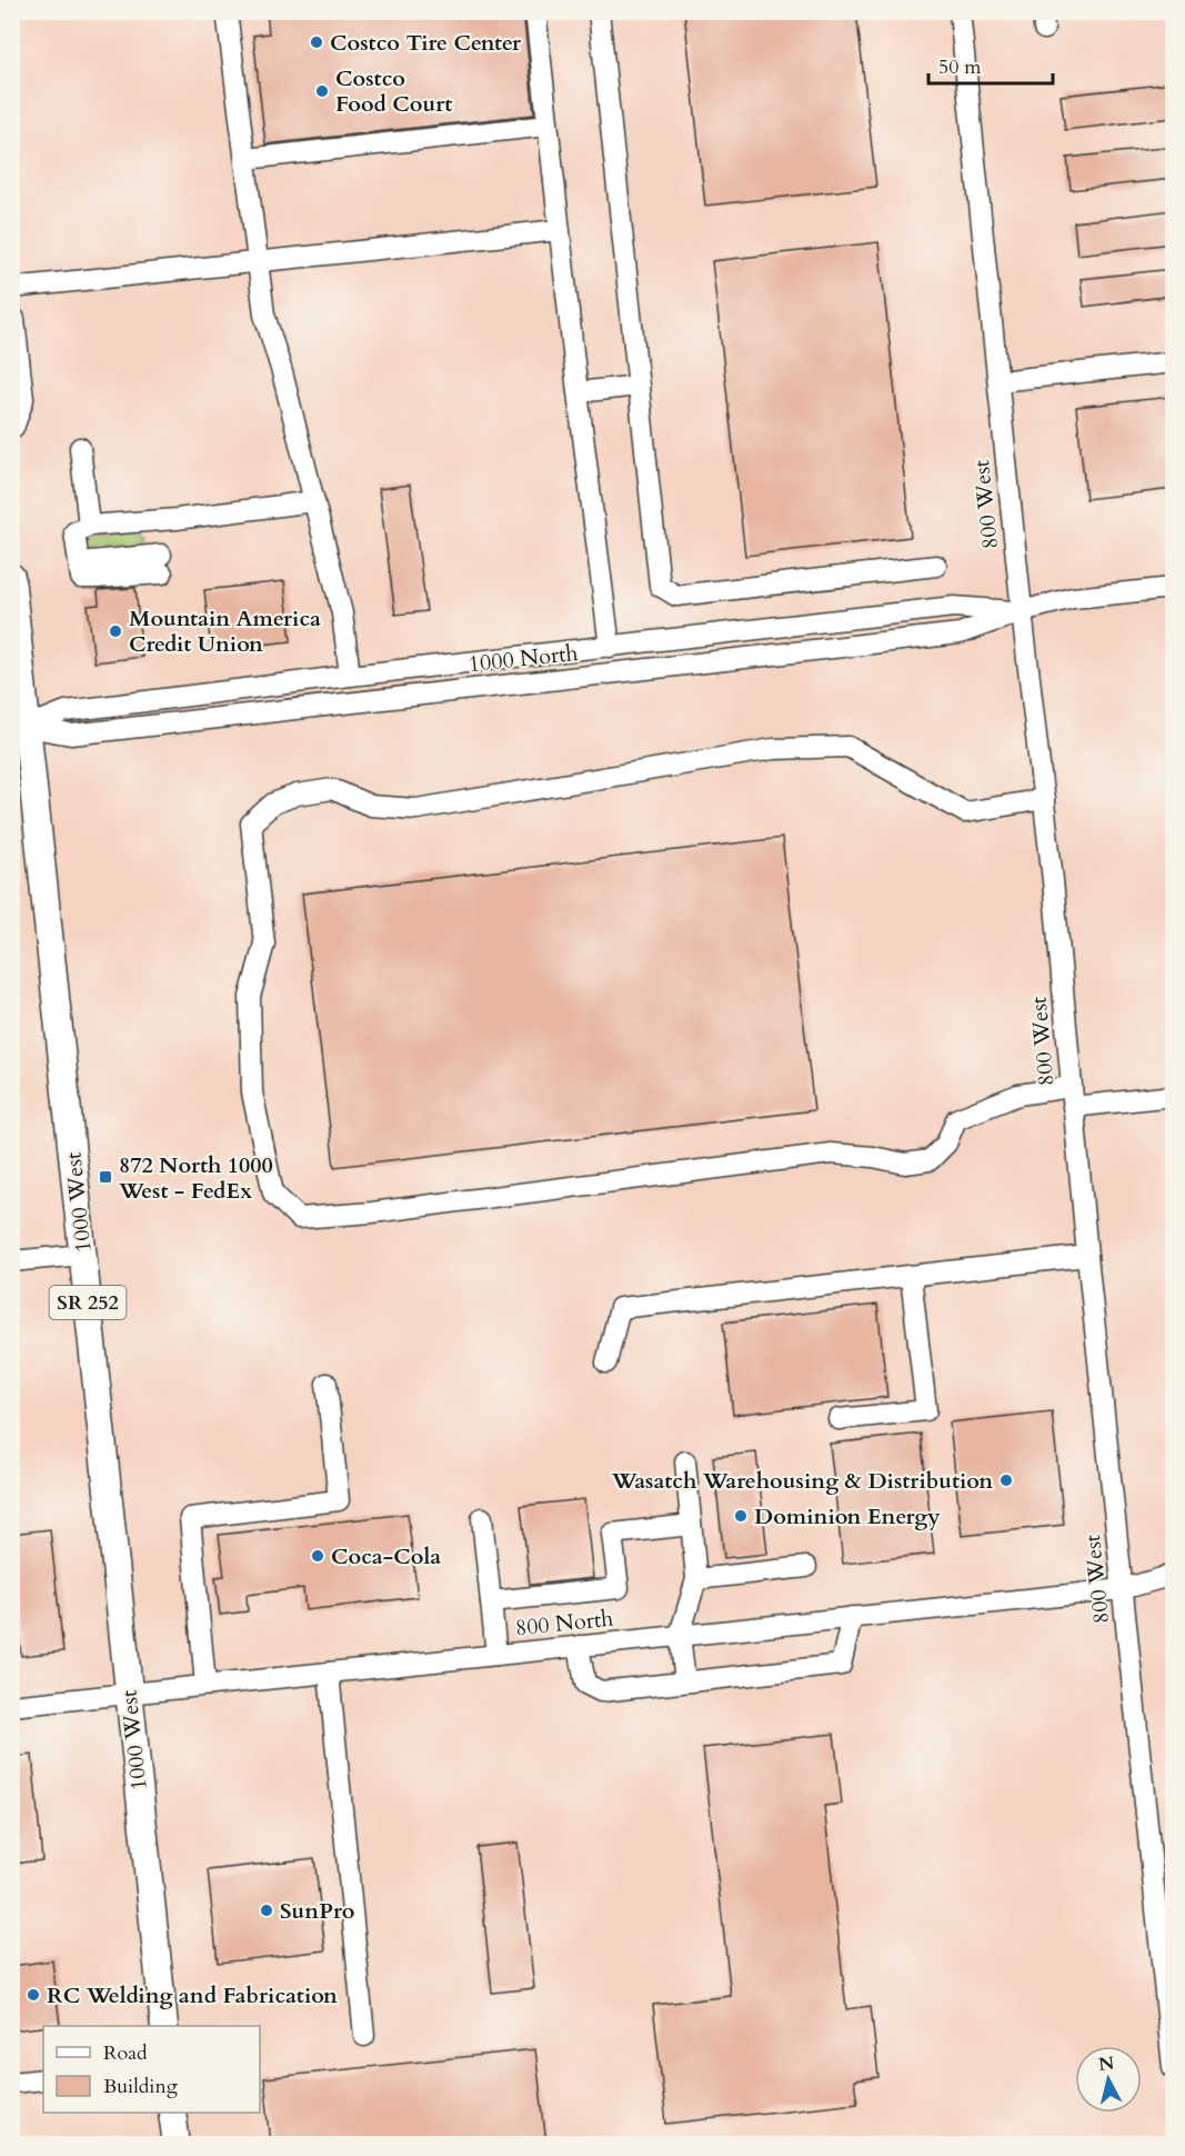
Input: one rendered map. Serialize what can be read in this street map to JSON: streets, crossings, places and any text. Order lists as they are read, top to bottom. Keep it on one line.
{"streets":{"main road":["1000 West","SR 252"],"street":["800 West","1000 North","800 North"]},"crossings":[["800 West","1000 North"],["800 West","800 North"],["1000 North","1000 West"],["1000 West","800 North"]],"places":{"other":["Costco Tire Center","Costco Food Court","Mountain America Credit Union","Wasatch Warehousing & Distribution","Dominion Energy","Coca-Cola","SunPro","RC Welding and Fabrication"],"transit":["872 North 1000 West - FedEx"]},"legend":["Road","Building"],"scale_bar":"50 m","north":"top"}
